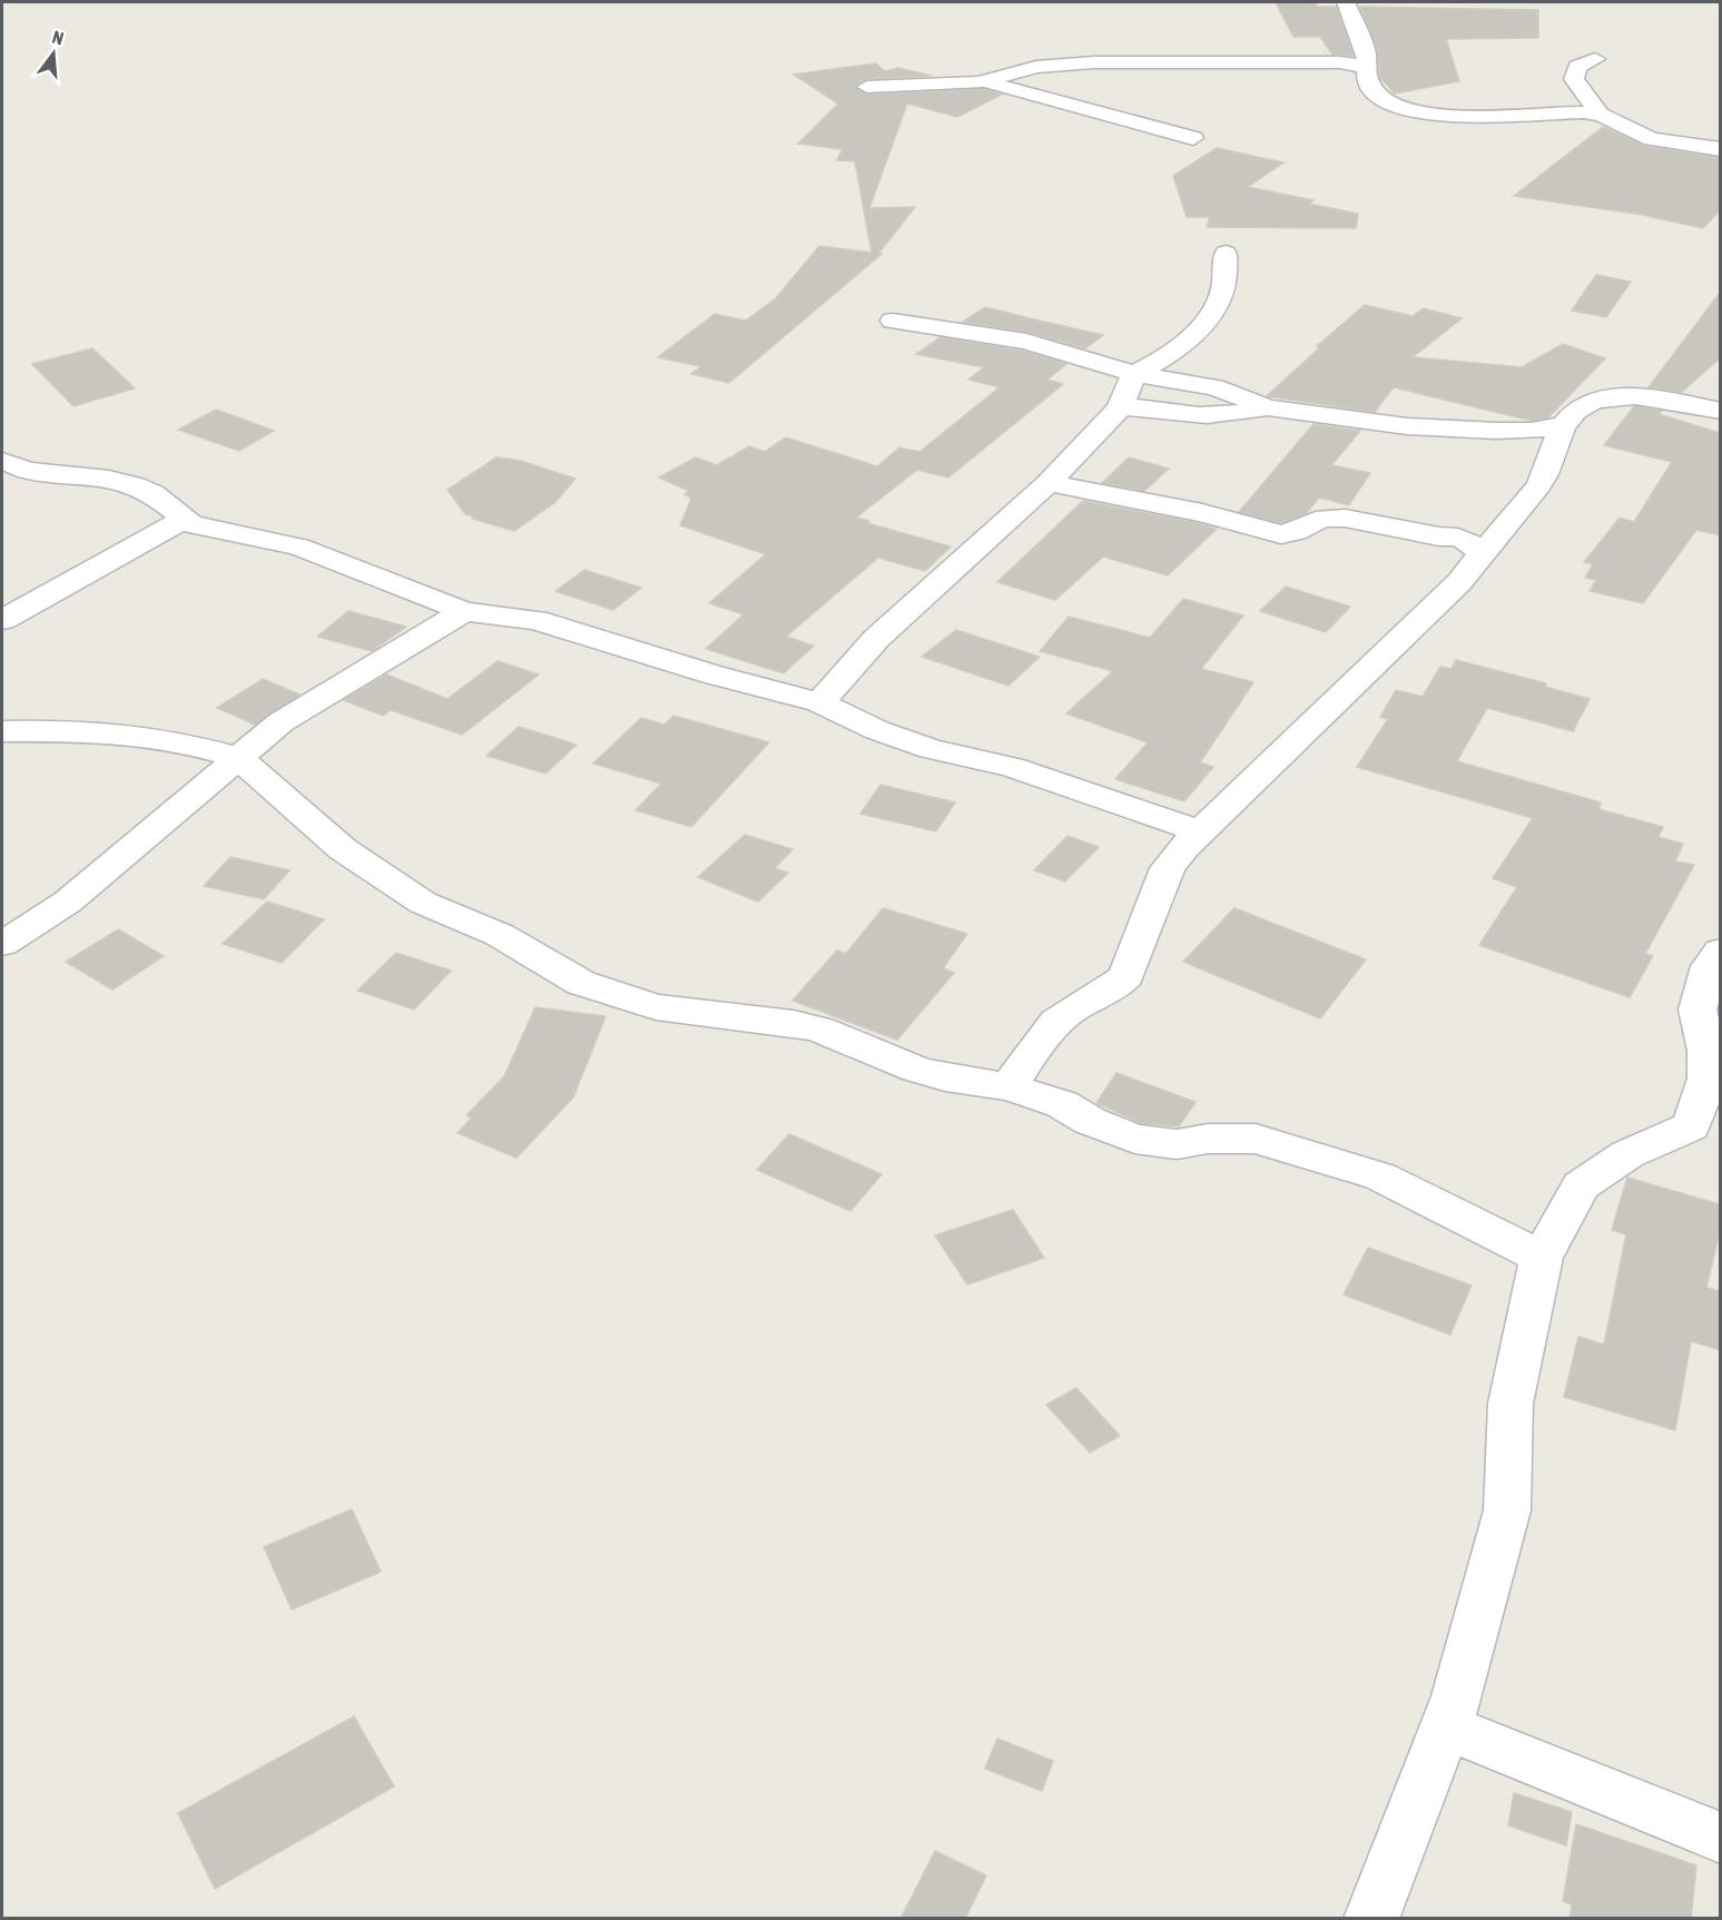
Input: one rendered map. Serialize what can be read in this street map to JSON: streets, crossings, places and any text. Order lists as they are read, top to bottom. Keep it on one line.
{"north":"top"}
